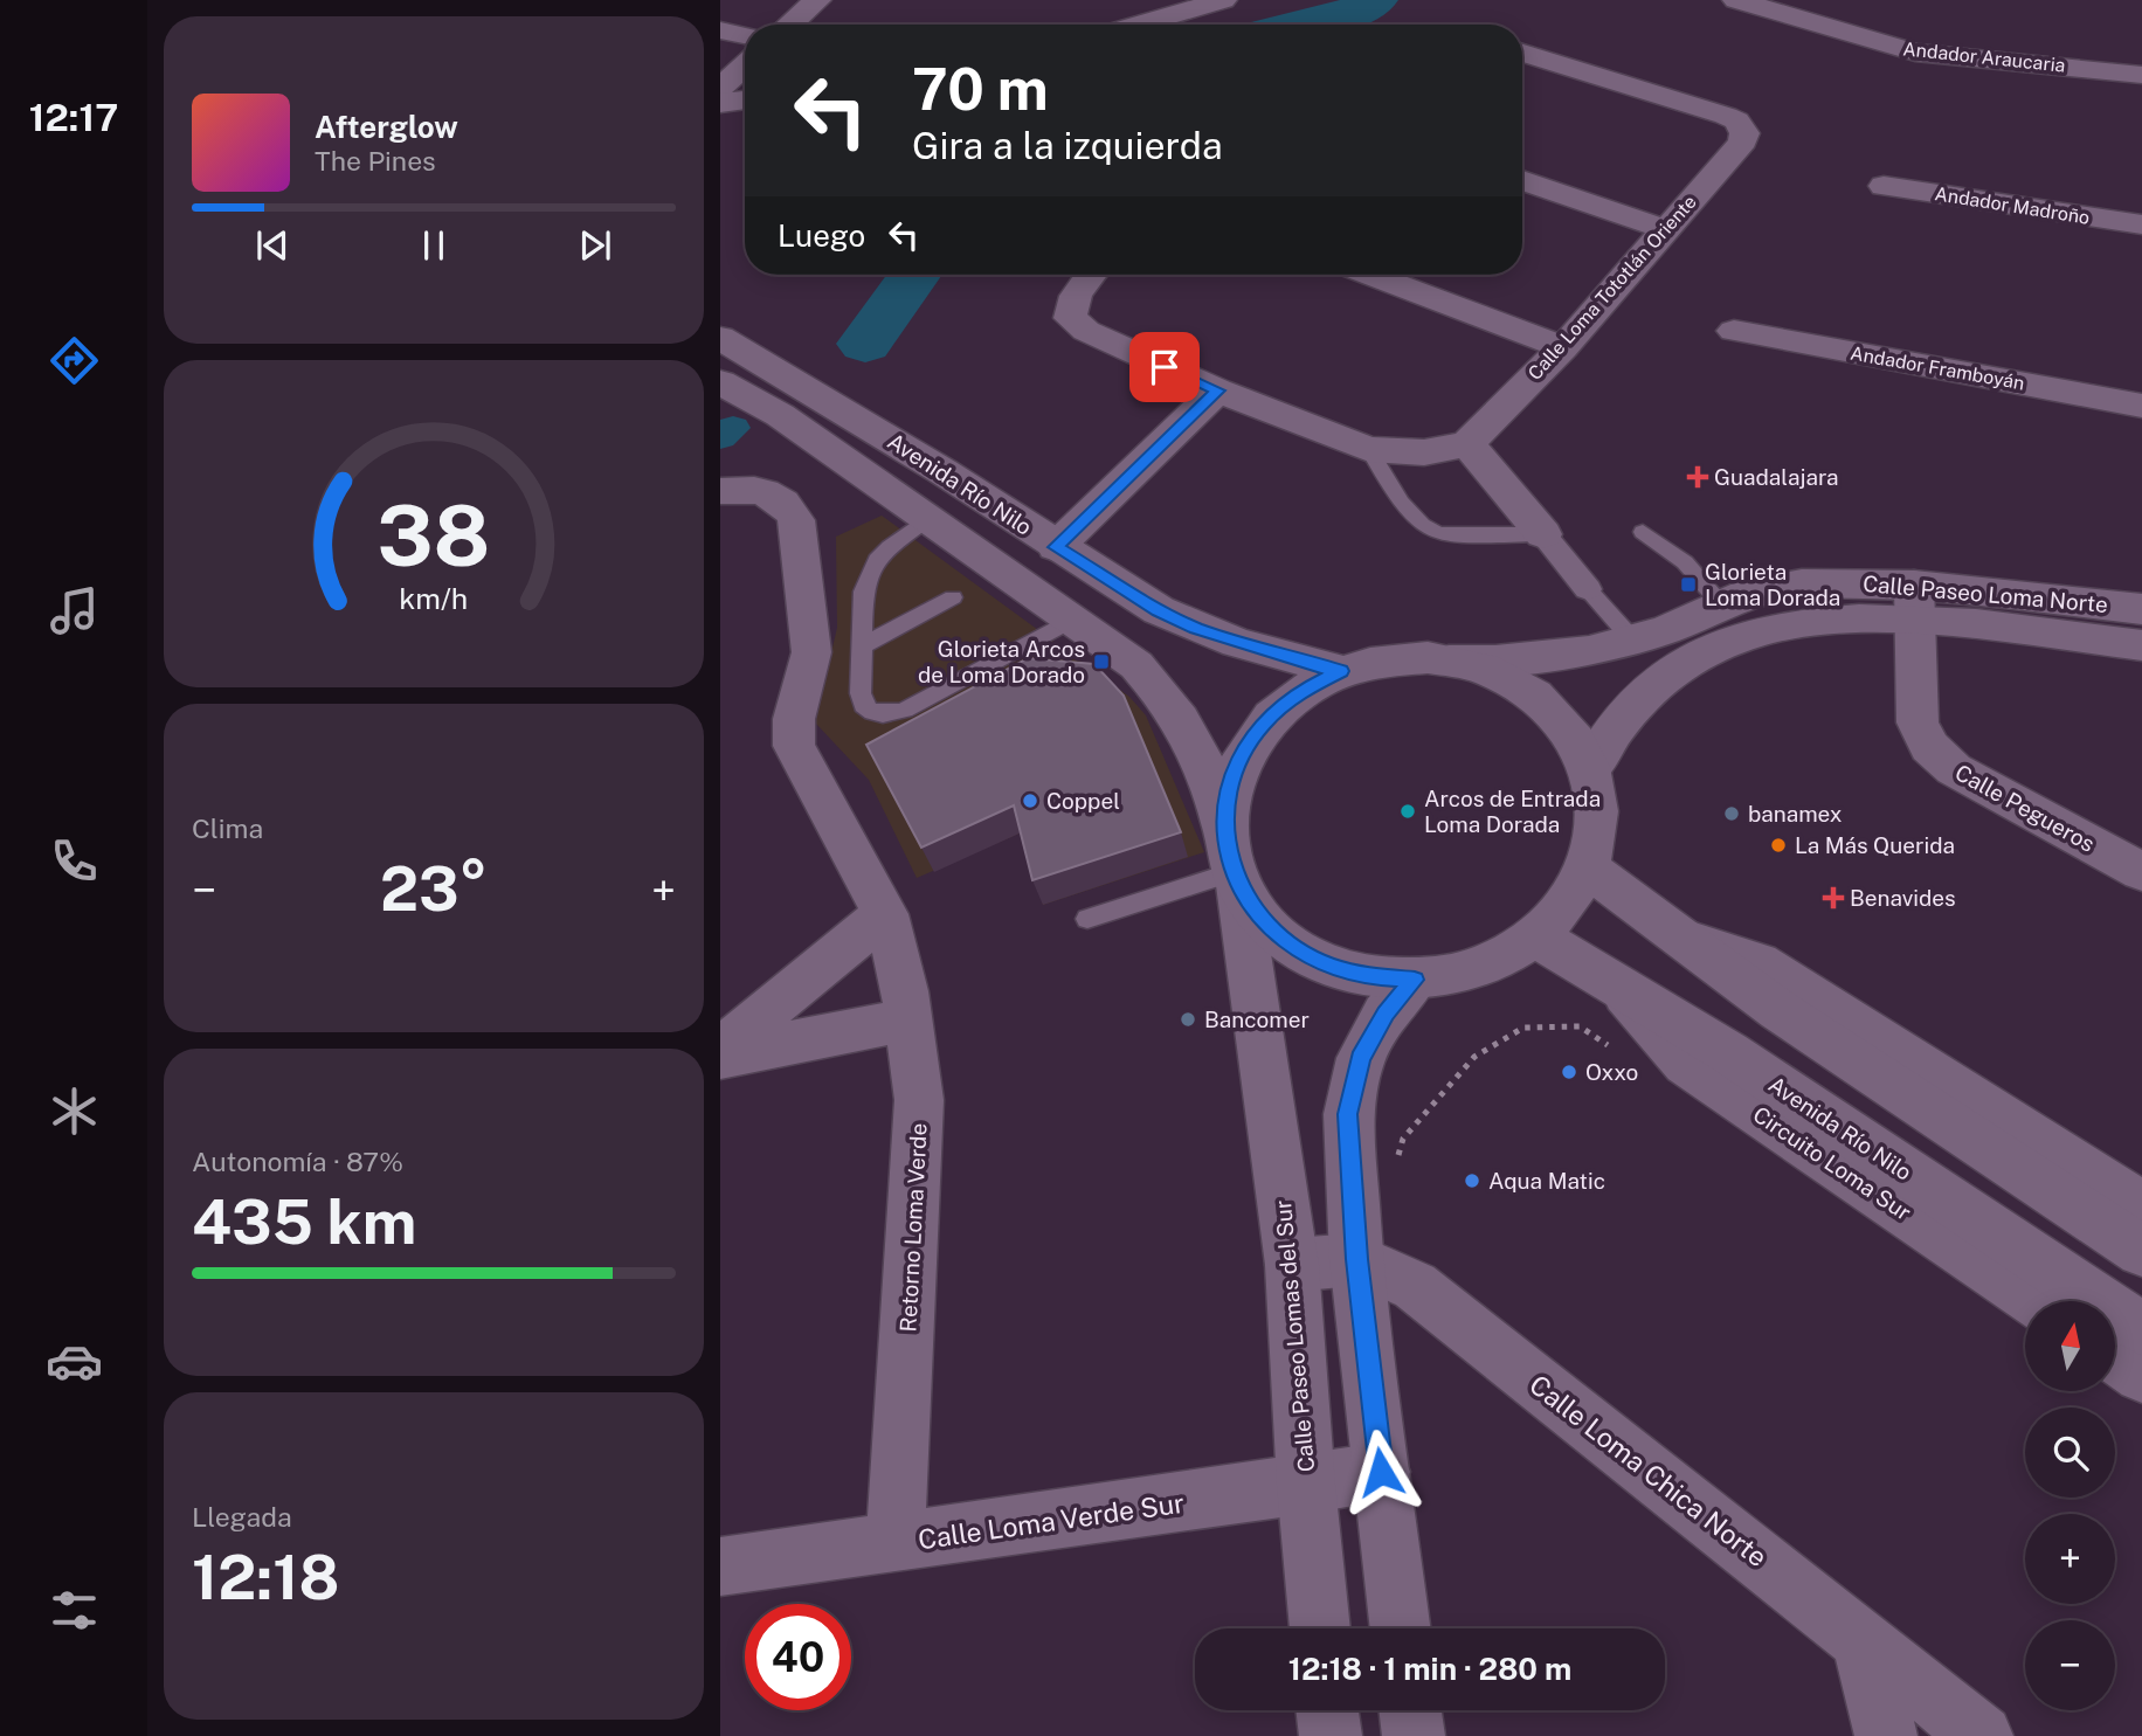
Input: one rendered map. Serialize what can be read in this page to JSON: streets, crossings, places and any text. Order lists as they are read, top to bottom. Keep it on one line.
{"streets":{"street":["Andador Araucaria","Andador Madroño","Calle Loma Tototlán Oriente","Andador Framboyán","Avenida Río Nilo","Calle Paseo Loma Norte","Calle Pegueros","Circuito Loma Sur","Retorno Loma Verde","Calle Paseo Lomas del Sur","Calle Loma Chica Norte","Calle Loma Verde Sur"]},"crossings":[["Avenida Río Nilo","Circuito Loma Sur"],["Avenida Río Nilo","Calle Paseo Lomas del Sur"],["Calle Paseo Loma Norte","Calle Pegueros"],["Retorno Loma Verde","Calle Loma Verde Sur"],["Calle Paseo Lomas del Sur","Calle Loma Chica Norte"],["Calle Paseo Lomas del Sur","Calle Loma Verde Sur"]],"places":{"health":["Guadalajara","Benavides"],"transit":["Glorieta Loma Dorada","Glorieta Arcos de Loma Dorado"],"other":["Coppel","Arcos de Entrada Loma Dorada","banamex","La Más Querida","Bancomer","Oxxo","Aqua Matic"]},"north":"top","page":{"tabs":"12:17","turn":["70 m","Gira a la izquierda"],"song":["Afterglow","The Pines"],"then":"Luego","tile":["Clima",["Autonomía · 87%","435 km"],["Llegada","12:18"]],"heat":["−","23°","+"],"map_buttons":["+","−"],"limit":"40","trip":"12:18 · 1 min · 280 m","gauge":["38","km/h"]}}
